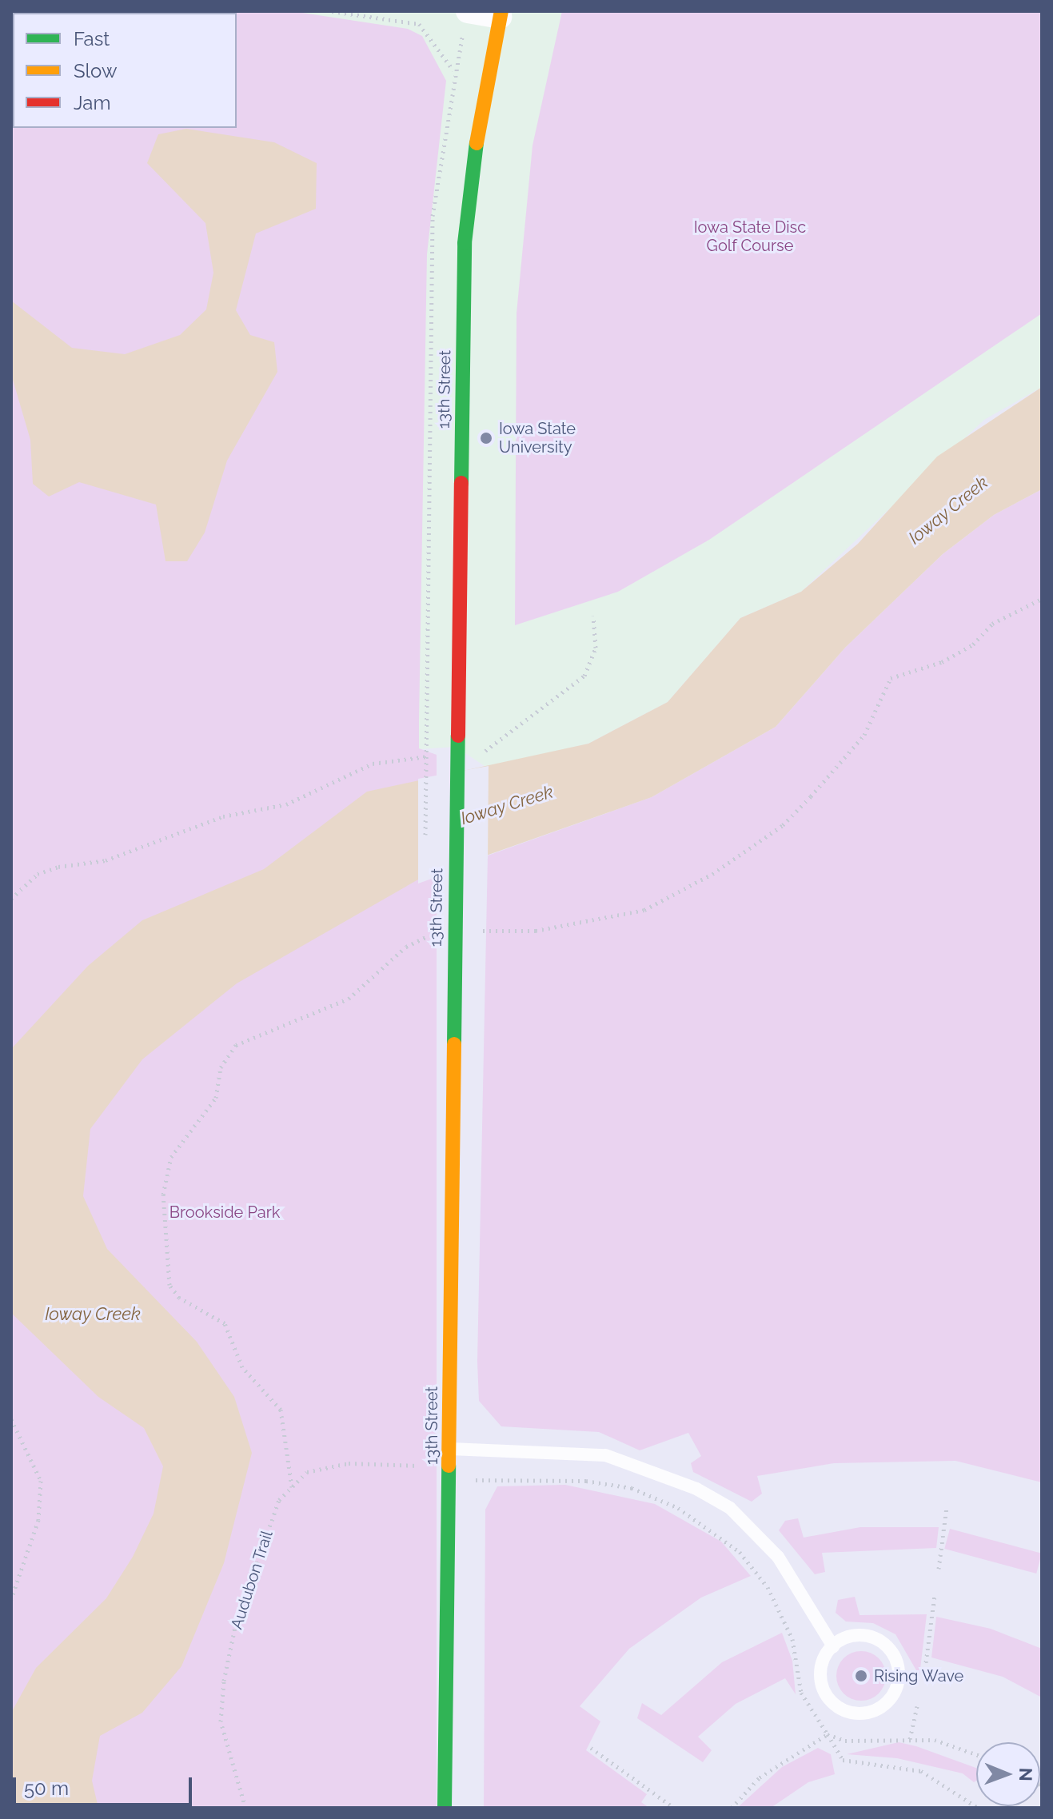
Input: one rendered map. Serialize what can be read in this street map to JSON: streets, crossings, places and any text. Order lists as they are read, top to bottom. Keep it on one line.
{"streets":{"main road":["13th Street"],"path":["Audubon Trail"]},"water":["Ioway Creek"],"parks":["Iowa State Disc Golf Course","Brookside Park"],"places":["Iowa State University","Rising Wave"],"legend":["Fast","Slow","Jam"],"scale_bar":"50 m","north":"right"}
